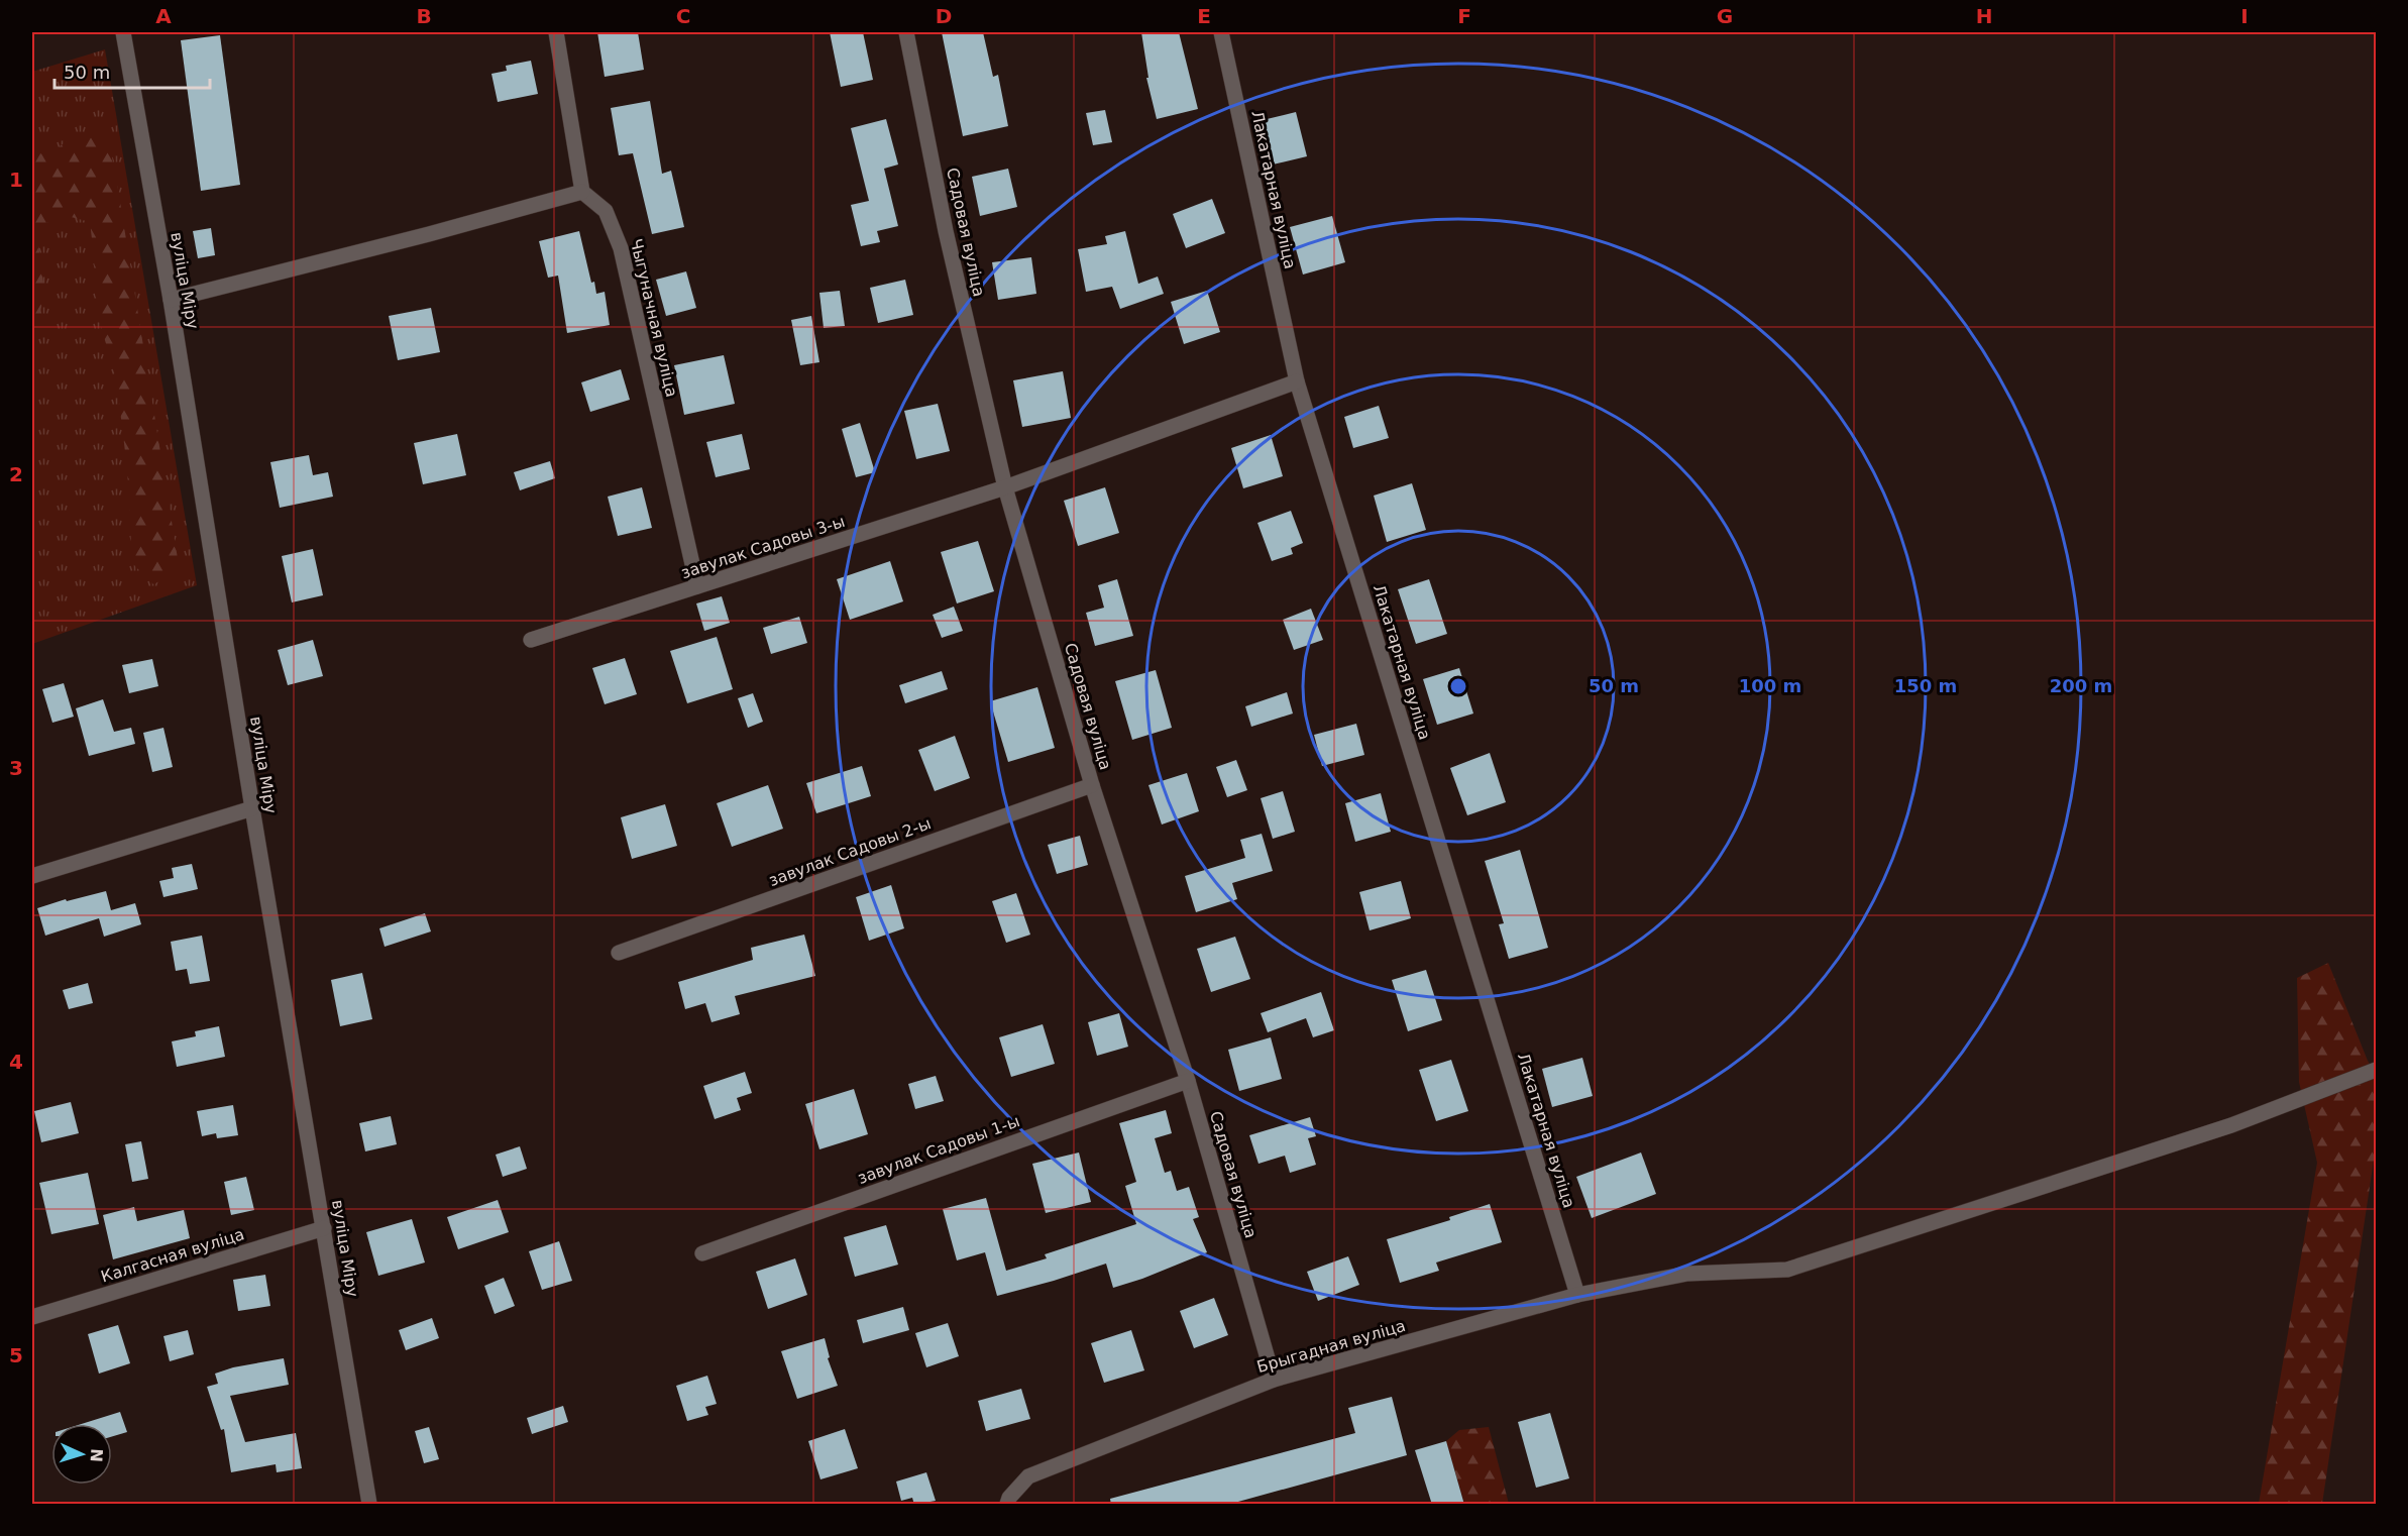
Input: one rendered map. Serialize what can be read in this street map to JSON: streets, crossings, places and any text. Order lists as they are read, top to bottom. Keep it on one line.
{"streets":{"street":["Лакатарная вуліца","Садовая вуліца","вуліца Міру","Чыгуначная вуліца","завулак Садовы 3-ы","завулак Садовы 2-ы","завулак Садовы 1-ы","Калгасная вуліца","Брыгадная вуліца"]},"crossings":[["Лакатарная вуліца","завулак Садовы 3-ы"],["Лакатарная вуліца","Брыгадная вуліца"],["Садовая вуліца","завулак Садовы 3-ы"],["Садовая вуліца","завулак Садовы 2-ы"],["Садовая вуліца","завулак Садовы 1-ы"],["Садовая вуліца","Брыгадная вуліца"],["вуліца Міру","Калгасная вуліца"],["Чыгуначная вуліца","завулак Садовы 3-ы"]],"scale_bar":"50 m","north":"right","grid":{"columns":["A","B","C","D","E","F","G","H","I"],"rows":["1","2","3","4","5"]},"rings":["50 m","100 m","150 m","200 m"]}
